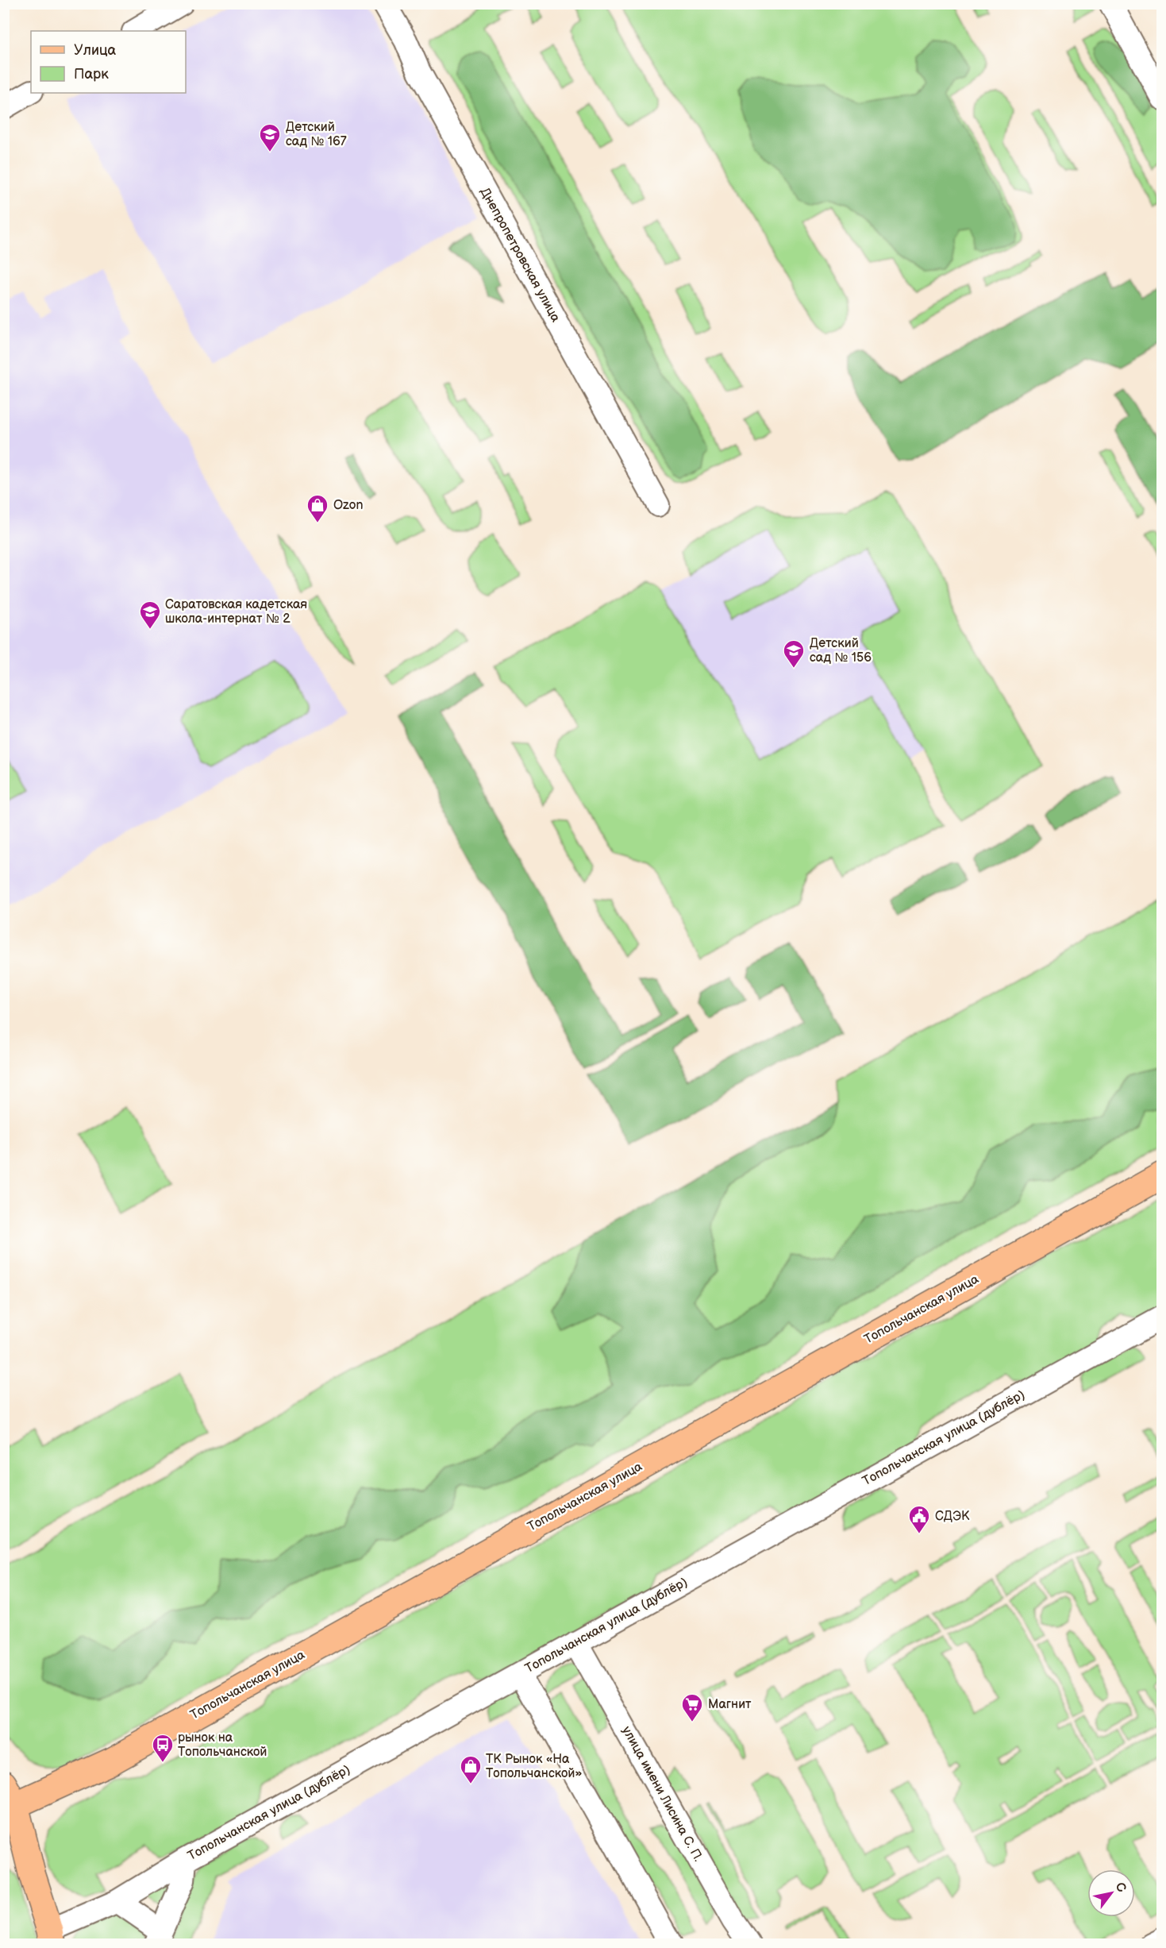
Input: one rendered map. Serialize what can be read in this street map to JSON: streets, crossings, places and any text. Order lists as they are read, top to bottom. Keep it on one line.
{"streets":{"main road":["Топольчанская улица"],"street":["Днепропетровская улица","Топольчанская улица (дублёр)","улица имени Лисина С. П."]},"crossings":[["Топольчанская улица (дублёр)","улица имени Лисина С. П."]],"places":{"school or university":["Детский сад № 167","Саратовская кадетская школа-интернат № 2","Детский сад № 156"],"shop":["Ozon","ТК Рынок «На Топольчанской»"],"public building":["СДЭК"],"supermarket":["Магнит"],"bus stop":["рынок на Топольчанской"]},"legend":["Улица","Парк"],"north":"top right"}
